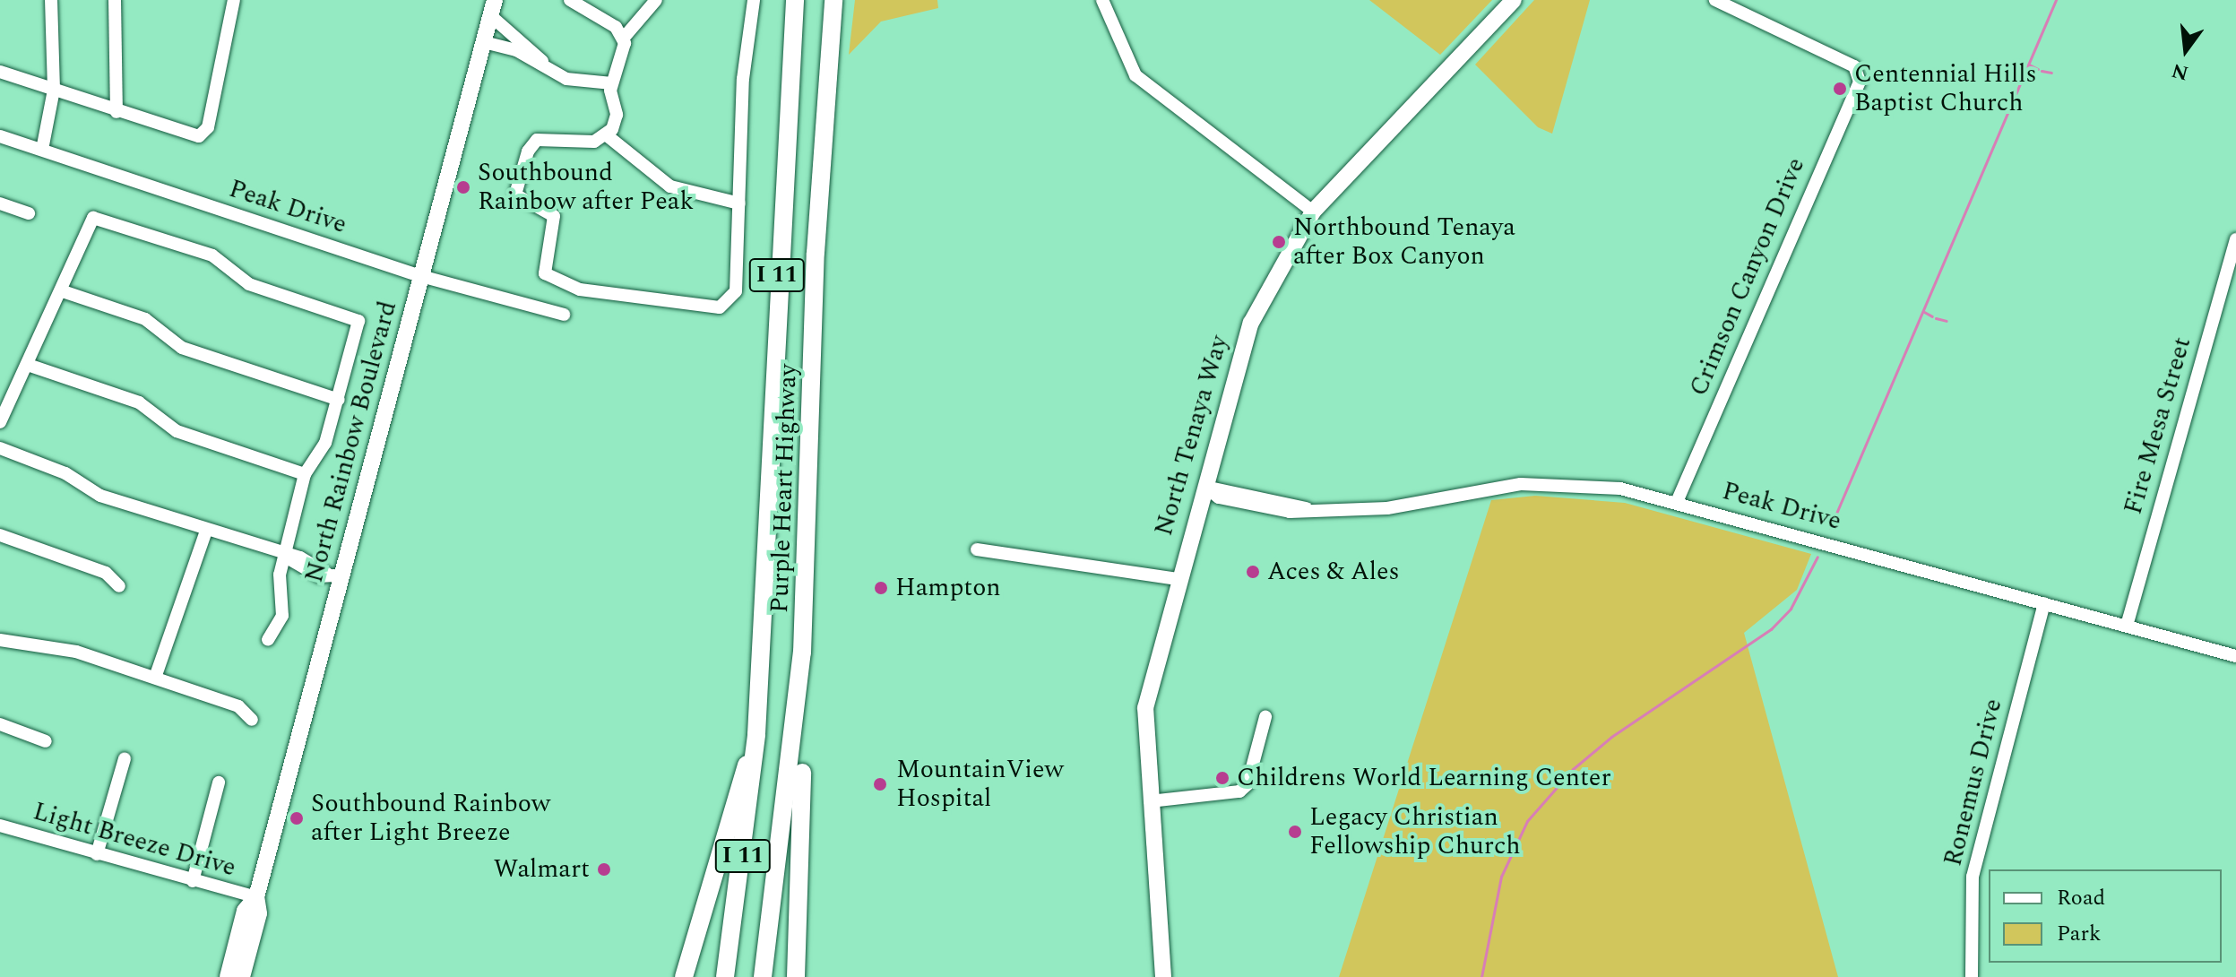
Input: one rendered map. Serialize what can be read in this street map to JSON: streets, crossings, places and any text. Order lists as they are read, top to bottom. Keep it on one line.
{"streets":{"highway":["I 11","Purple Heart Highway"],"main road":["North Tenaya Way","North Rainbow Boulevard"],"street":["Peak Drive","Crimson Canyon Drive","Fire Mesa Street","Ronemus Drive","Light Breeze Drive"]},"crossings":[["Peak Drive","Crimson Canyon Drive"],["Peak Drive","Fire Mesa Street"],["Peak Drive","North Tenaya Way"],["Peak Drive","North Rainbow Boulevard"],["Peak Drive","Ronemus Drive"],["North Rainbow Boulevard","Light Breeze Drive"]],"places":["Centennial Hills Baptist Church","Southbound Rainbow after Peak","Northbound Tenaya after Box Canyon","Aces & Ales","Hampton","Childrens World Learning Center","MountainView Hospital","Southbound Rainbow after Light Breeze","Legacy Christian Fellowship Church","Walmart"],"legend":["Road","Park"],"north":"bottom"}
